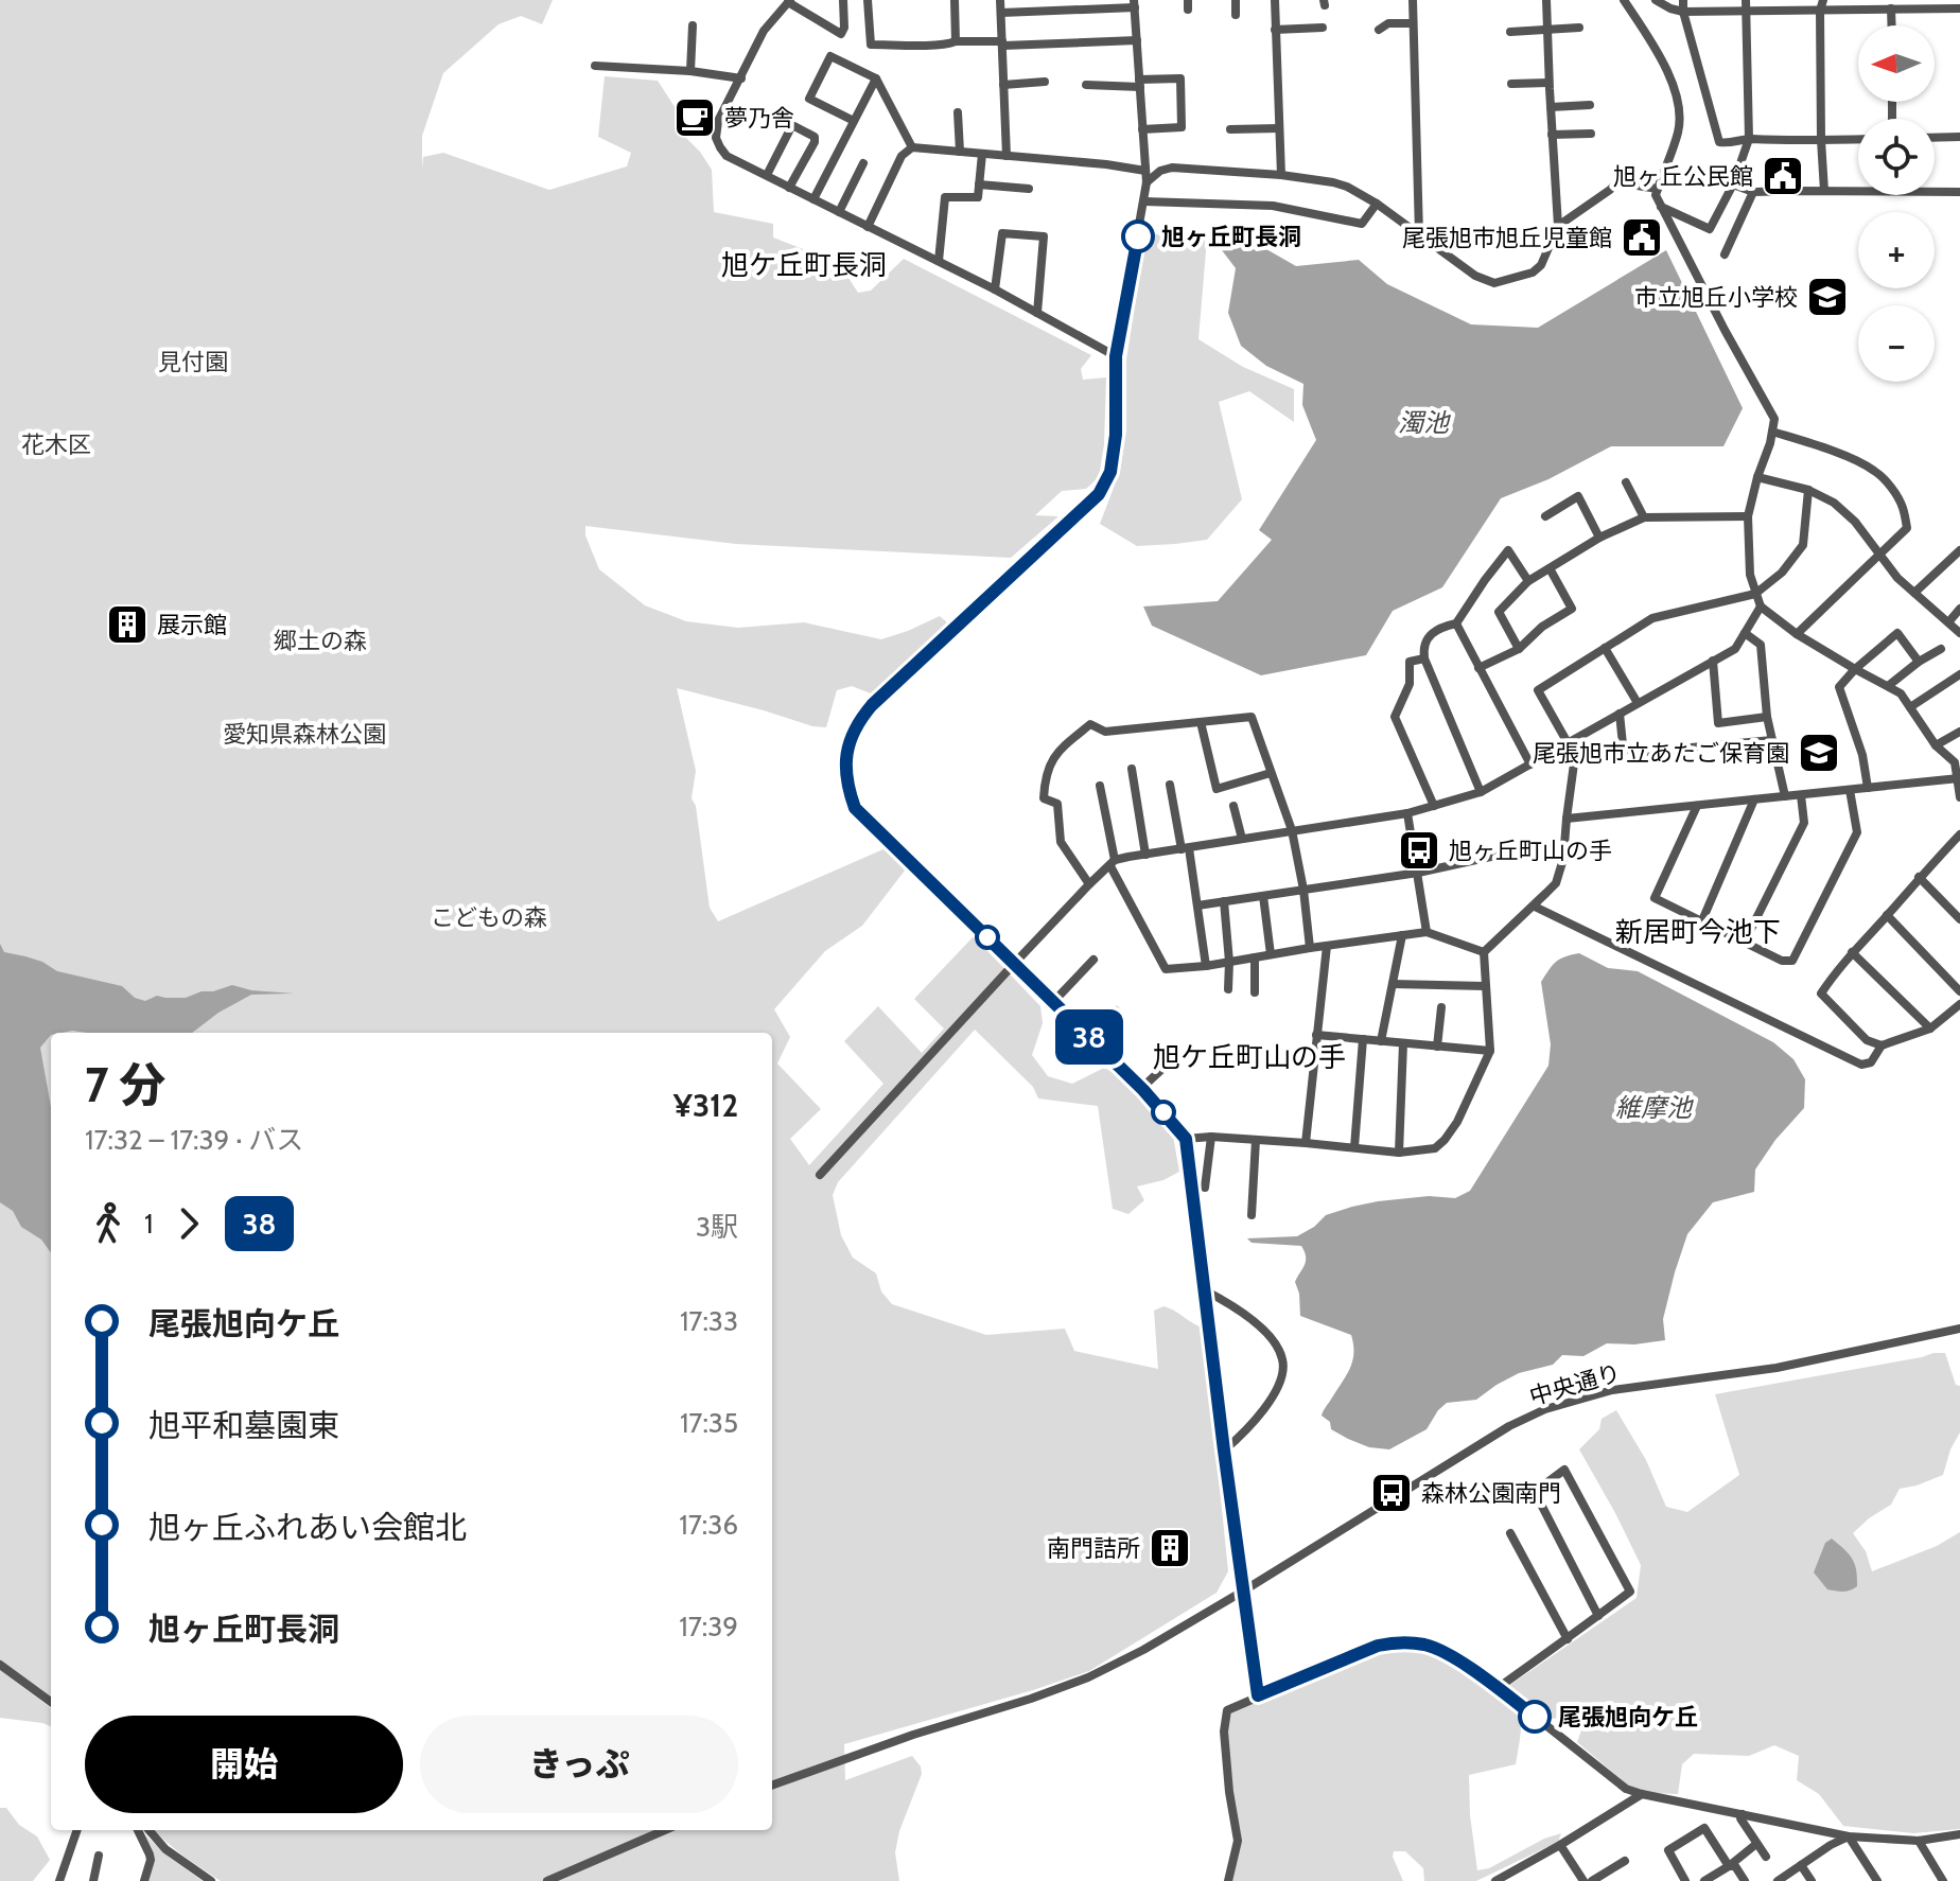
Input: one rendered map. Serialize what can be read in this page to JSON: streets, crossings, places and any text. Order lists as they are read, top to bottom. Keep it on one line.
{"streets":{"street":["中央通り"]},"districts":["旭ケ丘町長洞","新居町今池下","旭ケ丘町山の手"],"water":["濁池","維摩池"],"parks":["見付園","花木区","郷土の森","愛知県森林公園","こどもの森"],"places":{"cafe":["夢乃舎"],"public building":["旭ヶ丘公民館","尾張旭市旭丘児童館"],"other":["旭ヶ丘町長洞","尾張旭向ケ丘"],"school or university":["市立旭丘小学校","尾張旭市立あたご保育園"],"building":["展示館","南門詰所"],"bus stop":["旭ヶ丘町山の手","森林公園南門"]},"lines":["bus line 38"],"north":"left","page":{"on_map":"38","map_buttons":["+","−"],"heading":["7 分","17:32 – 17:39 · バス","¥312"],"legs":["1","38","3駅"],"list":[{"name":"尾張旭向ケ丘","value":"17:33"},{"name":"旭平和墓園東","value":"17:35"},{"name":"旭ヶ丘ふれあい会館北","value":"17:36"},{"name":"旭ヶ丘町長洞","value":"17:39"}],"buttons":["開始","きっぷ"]}}
